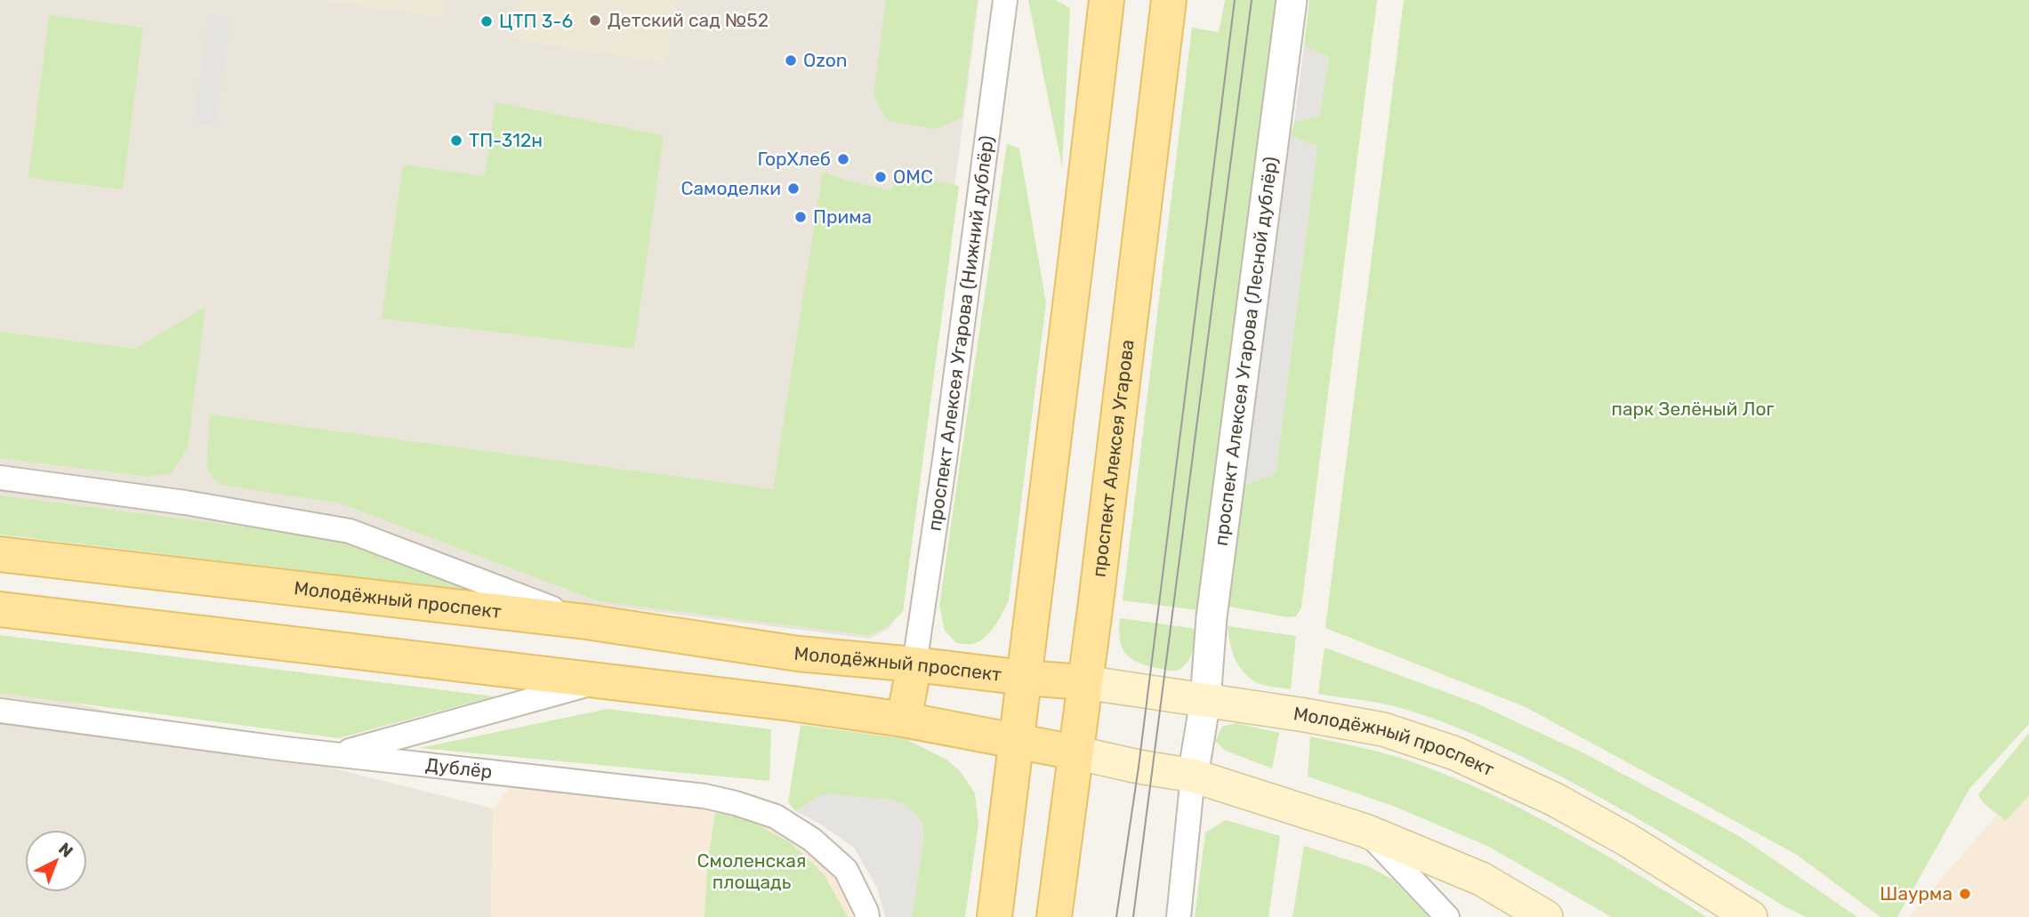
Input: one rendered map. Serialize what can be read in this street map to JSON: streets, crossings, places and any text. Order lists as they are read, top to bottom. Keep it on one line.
{"streets":{"main road":["проспект Алексея Угарова","Молодёжный проспект"],"street":["проспект Алексея Угарова (Нижний дублёр)","проспект Алексея Угарова (Лесной дублёр)","Дублёр"]},"crossings":[["проспект Алексея Угарова (Нижний дублёр)","Молодёжный проспект"],["проспект Алексея Угарова (Лесной дублёр)","Молодёжный проспект"],["проспект Алексея Угарова","Молодёжный проспект"]],"parks":["парк Зелёный Лог","Смоленская площадь"],"places":["Детский сад №52","ЦТП 3-6","Ozon","ТП-312н","ГорХлеб","ОМС","Самоделки","Прима","Шаурма"],"north":"top right"}
